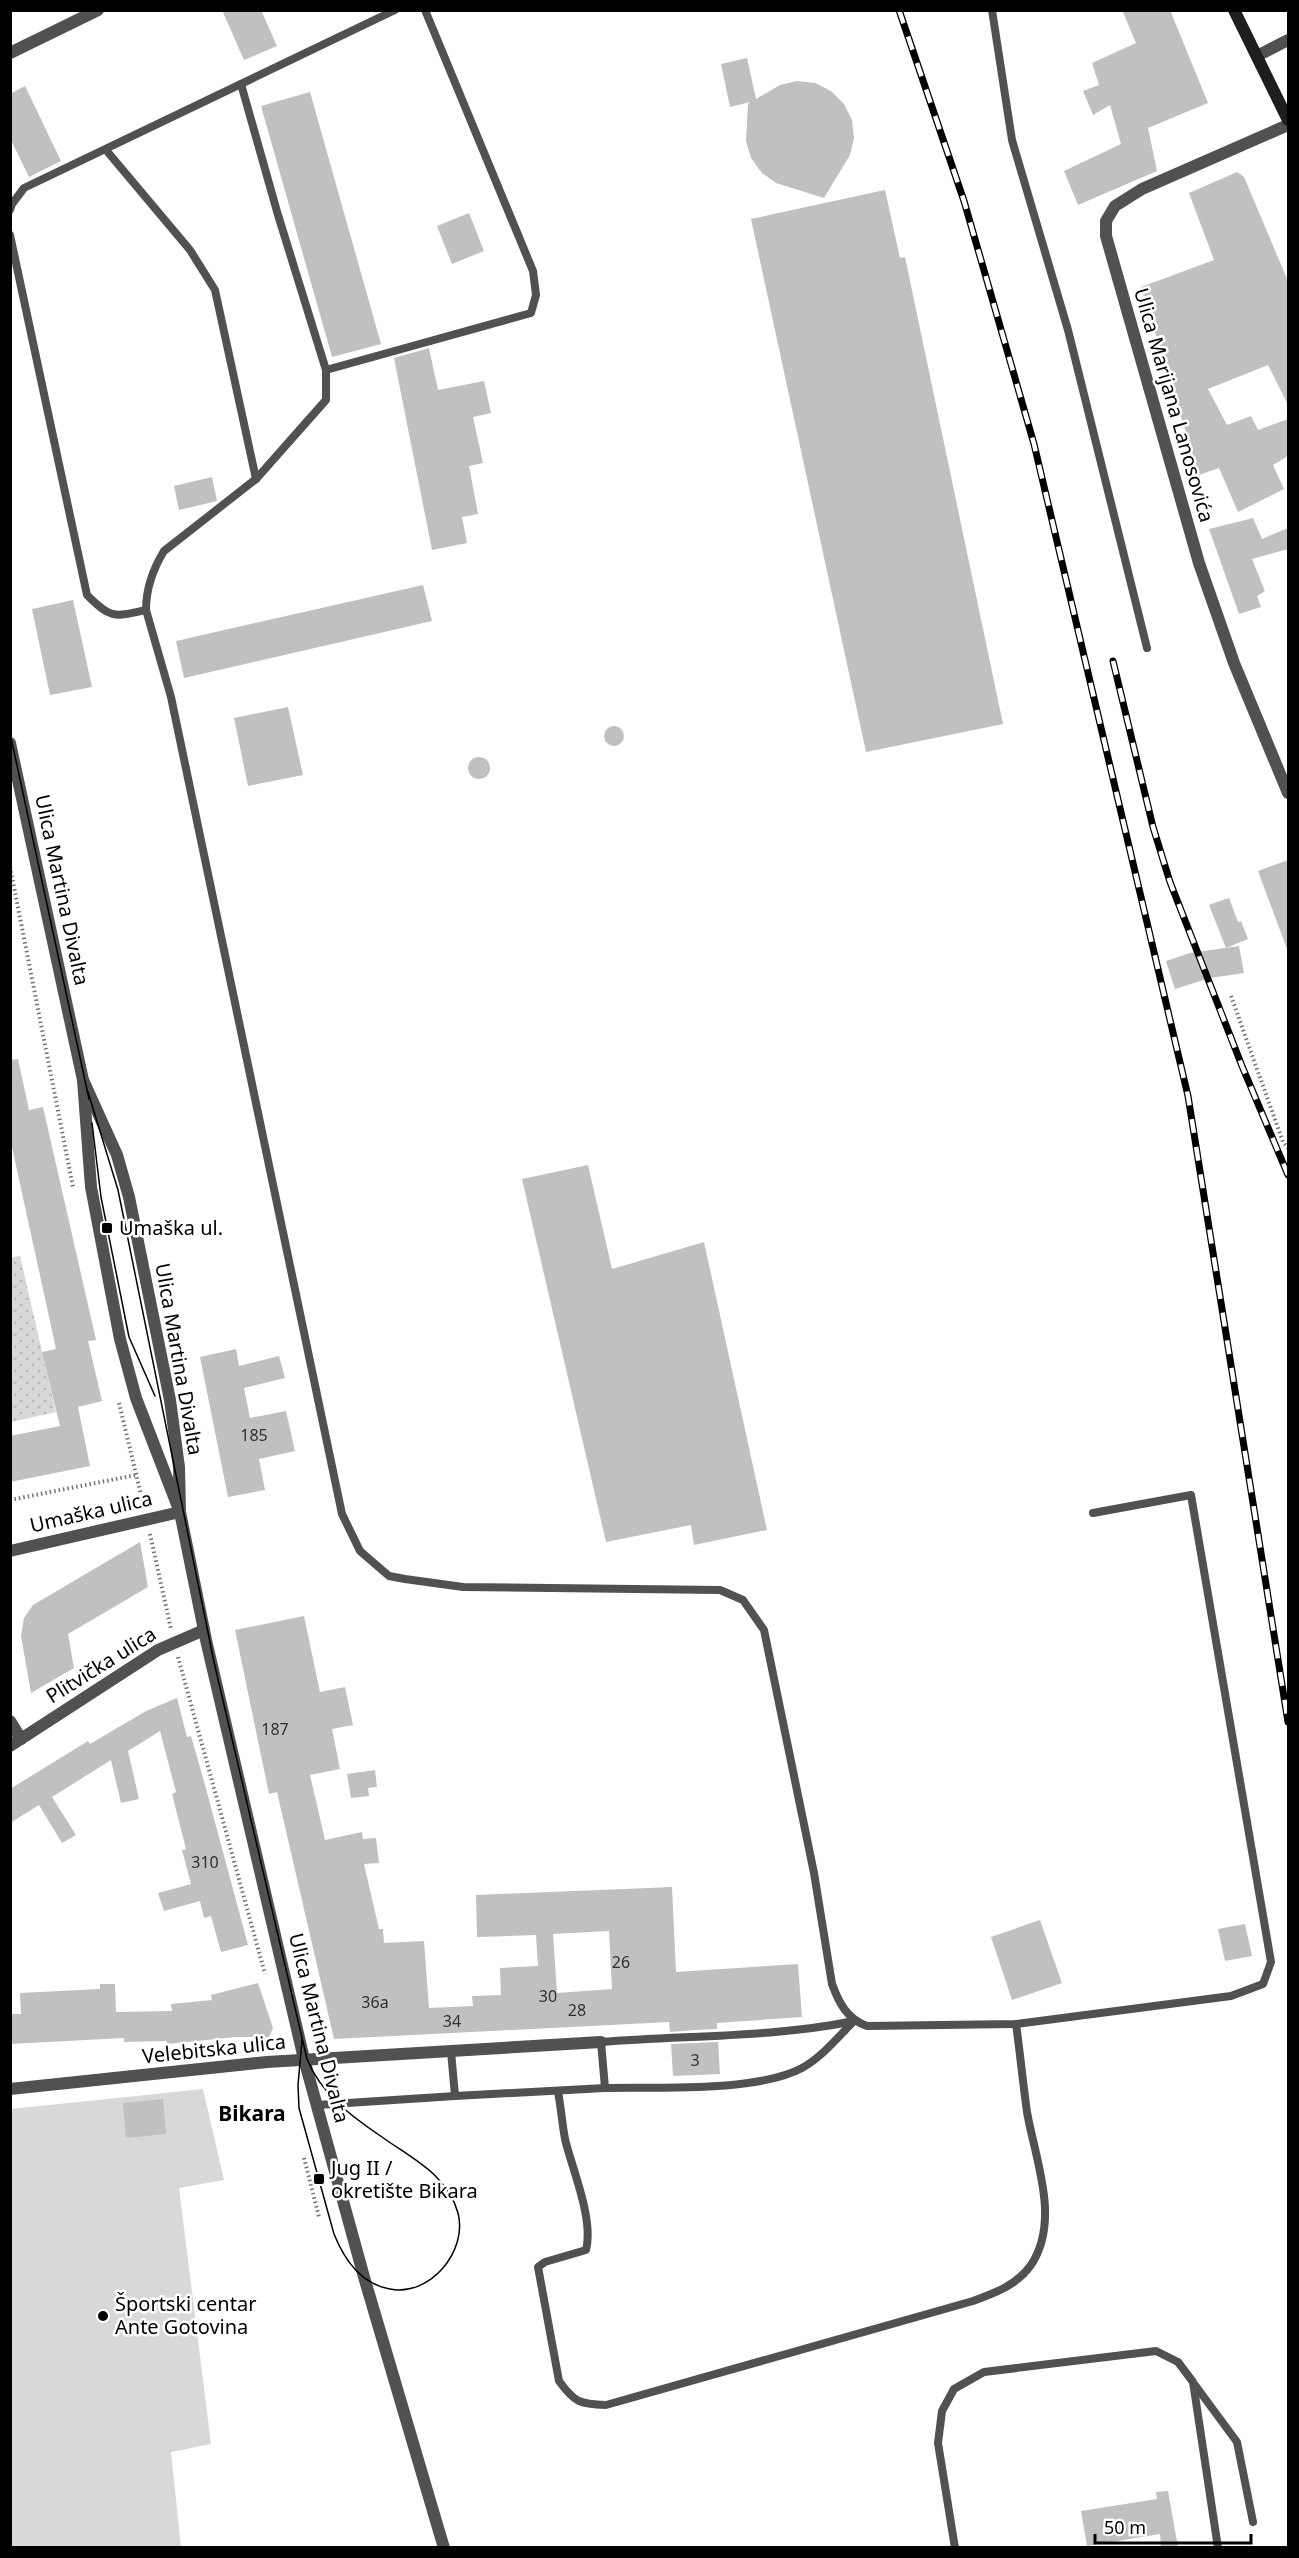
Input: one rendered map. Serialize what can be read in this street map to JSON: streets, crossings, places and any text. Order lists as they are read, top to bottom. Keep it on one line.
{"streets":{"street":["Ulica Marijana Lanosovića","Ulica Martina Divalta","Umaška ulica","Plitvička ulica","Velebitska ulica"]},"crossings":[["Ulica Martina Divalta","Umaška ulica"],["Ulica Martina Divalta","Plitvička ulica"],["Ulica Martina Divalta","Velebitska ulica"]],"districts":["Bikara"],"places":{"transit":["Umaška ul.","Jug II / okretište Bikara"],"other":["Športski centar Ante Gotovina"]},"house_numbers":["185","187","310","26","30","36a","28","34","3"],"scale_bar":"50 m"}
